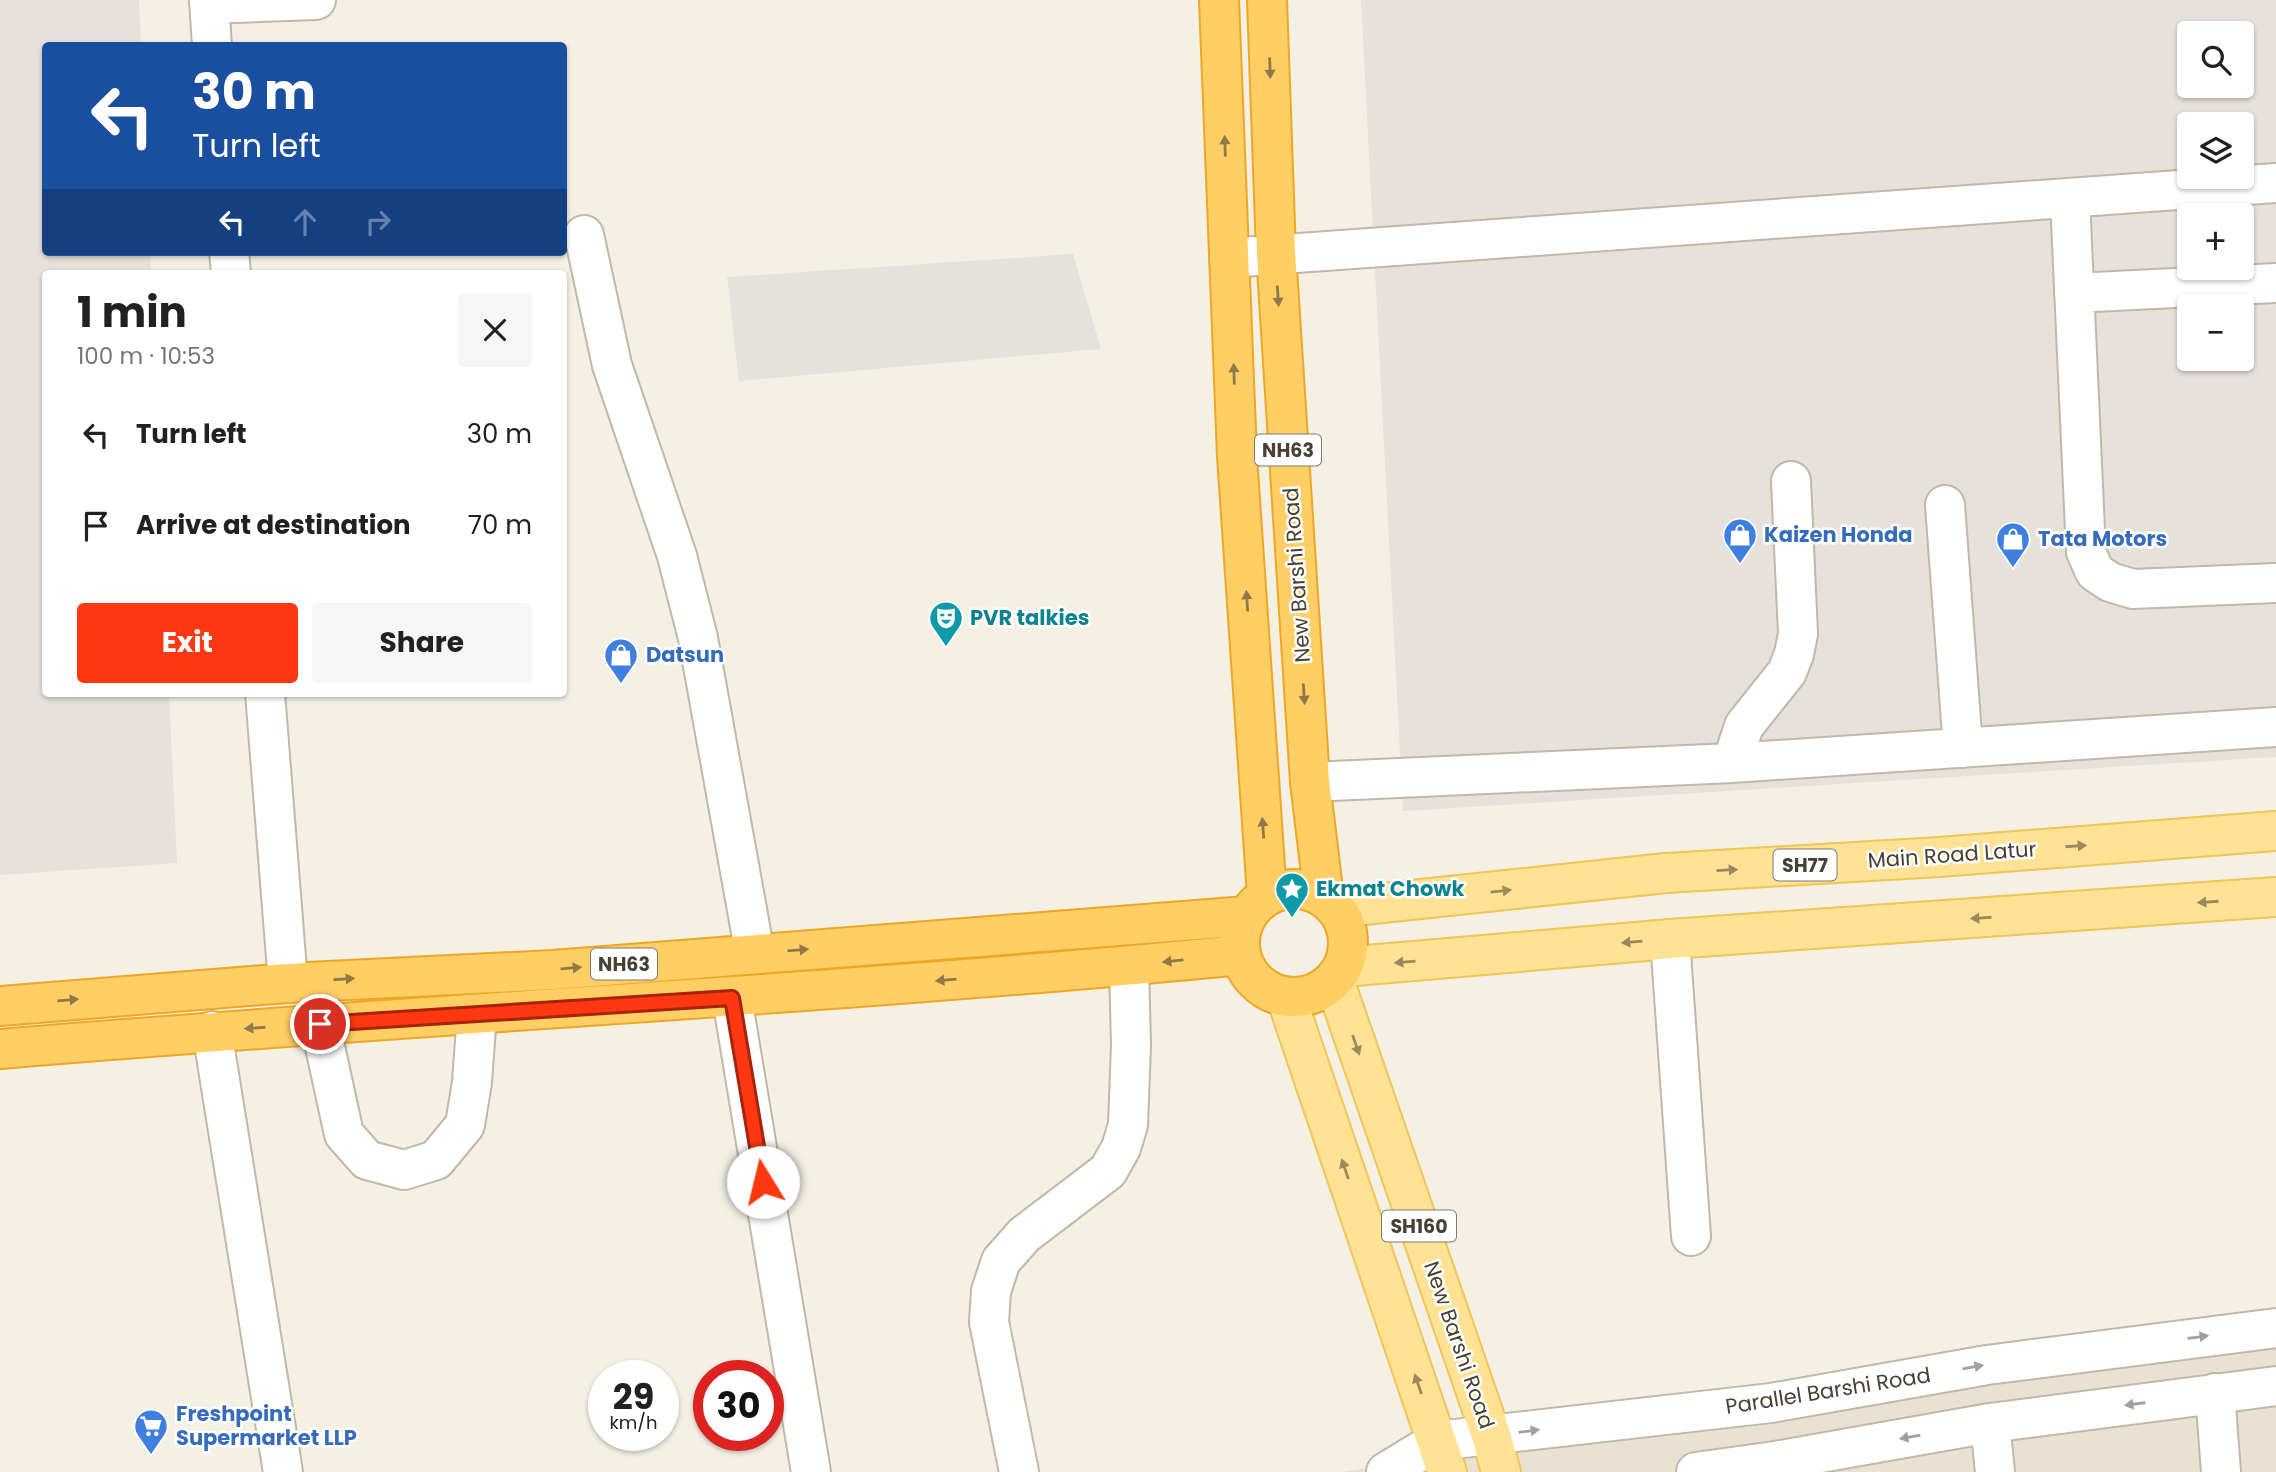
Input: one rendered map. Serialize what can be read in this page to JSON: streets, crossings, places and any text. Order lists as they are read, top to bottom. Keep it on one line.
{"streets":{"highway":["NH63","New Barshi Road"],"main road":["Main Road Latur","SH77","SH160"],"street":["Parallel Barshi Road"]},"crossings":[["NH63","New Barshi Road"],["NH63","Main Road Latur"],["NH63","SH160"],["New Barshi Road","Main Road Latur"],["New Barshi Road","SH160"],["New Barshi Road","Parallel Barshi Road"],["Main Road Latur","SH160"],["SH160","Parallel Barshi Road"]],"places":{"shop":["Kaizen Honda","Tata Motors","Datsun"],"theatre":["PVR talkies"],"place":["Ekmat Chowk"],"supermarket":["Freshpoint Supermarket LLP"]},"page":{"map_buttons":["+","−"],"turn":["30 m","Turn left"],"heading":["1 min","100 m · 10:53"],"list":[{"name":"Turn left","value":"30 m"},{"name":"Arrive at destination","value":"70 m"}],"buttons":["Exit","Share"],"speed":"29 km/h","limit":"30"}}
